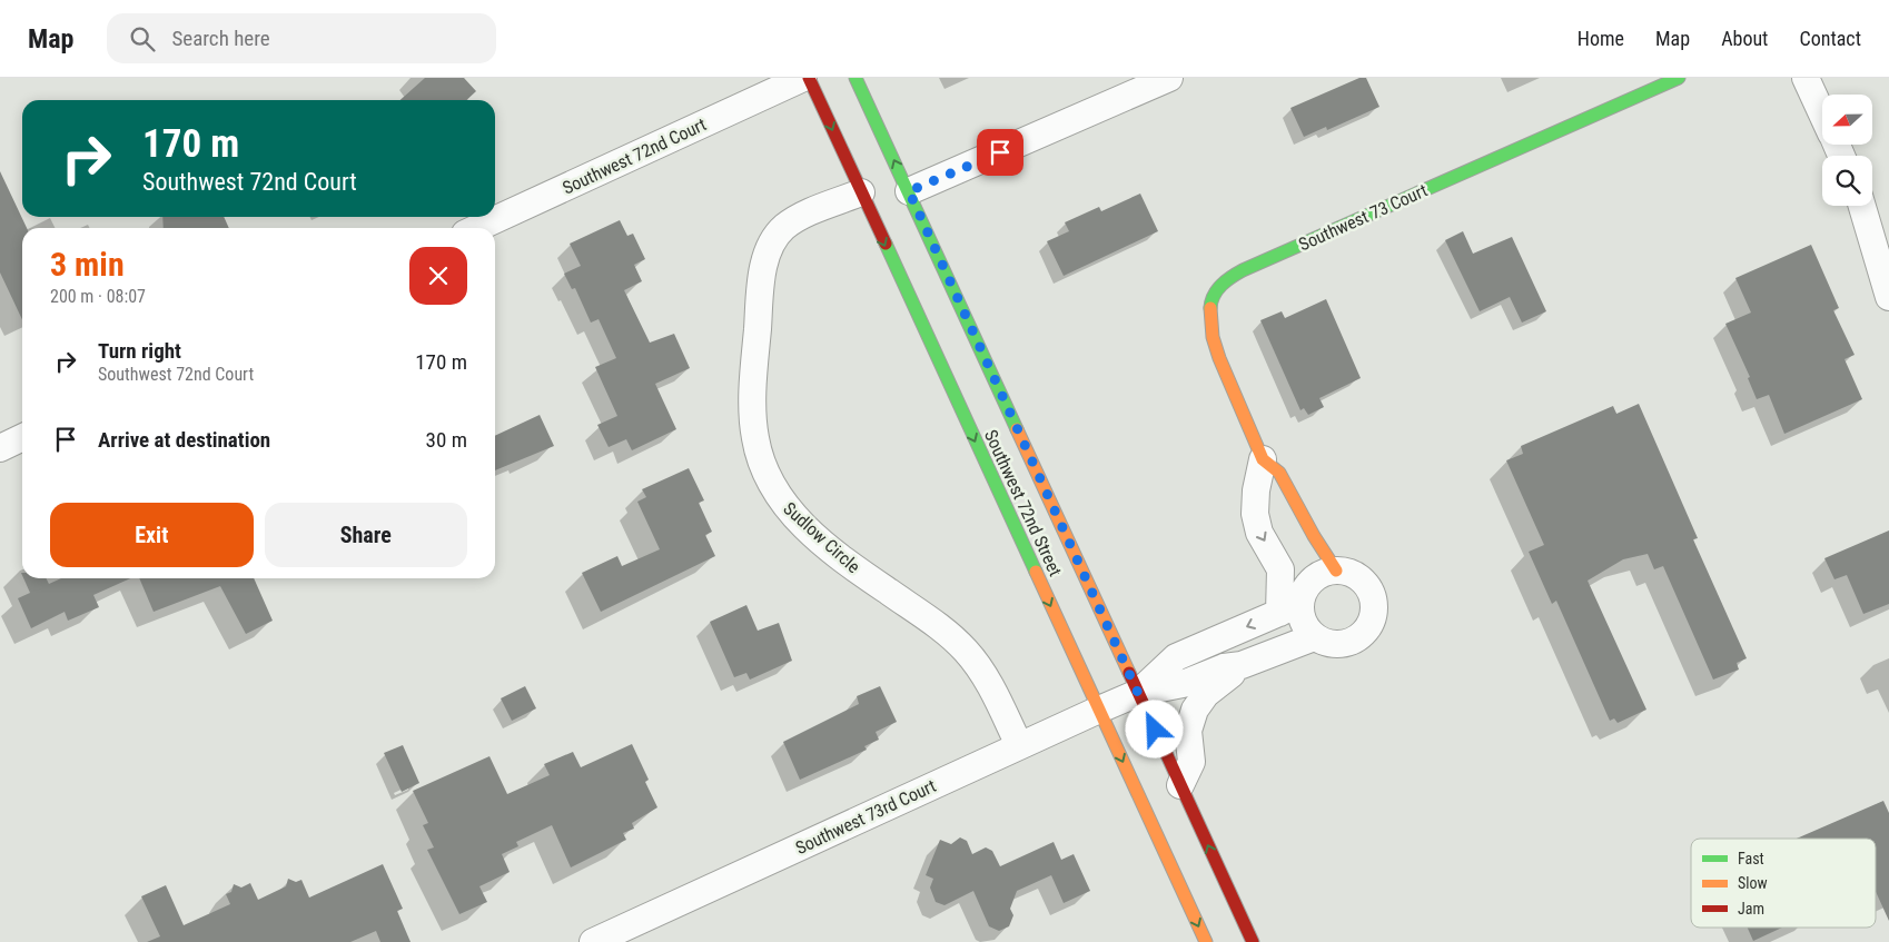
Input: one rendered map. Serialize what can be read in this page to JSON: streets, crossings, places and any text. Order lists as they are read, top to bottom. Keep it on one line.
{"streets":{"main road":["Southwest 73 Court","Southwest 72nd Street"],"street":["Southwest 72nd Court","Sudlow Circle","Southwest 73rd Court"]},"crossings":[["Southwest 72nd Street","Sudlow Circle"],["Southwest 72nd Street","Southwest 73rd Court"],["Sudlow Circle","Southwest 73rd Court"]],"legend":["Fast","Slow","Jam"],"north":"left","page":{"header":"Map","search":"Search here","nav":["Home","Map","About","Contact"],"turn":["170 m","Southwest 72nd Court"],"heading":["3 min","200 m · 08:07"],"list":[{"name":"Turn right","note":"Southwest 72nd Court","value":"170 m"},{"name":"Arrive at destination","value":"30 m"}],"buttons":["Exit","Share"]}}
